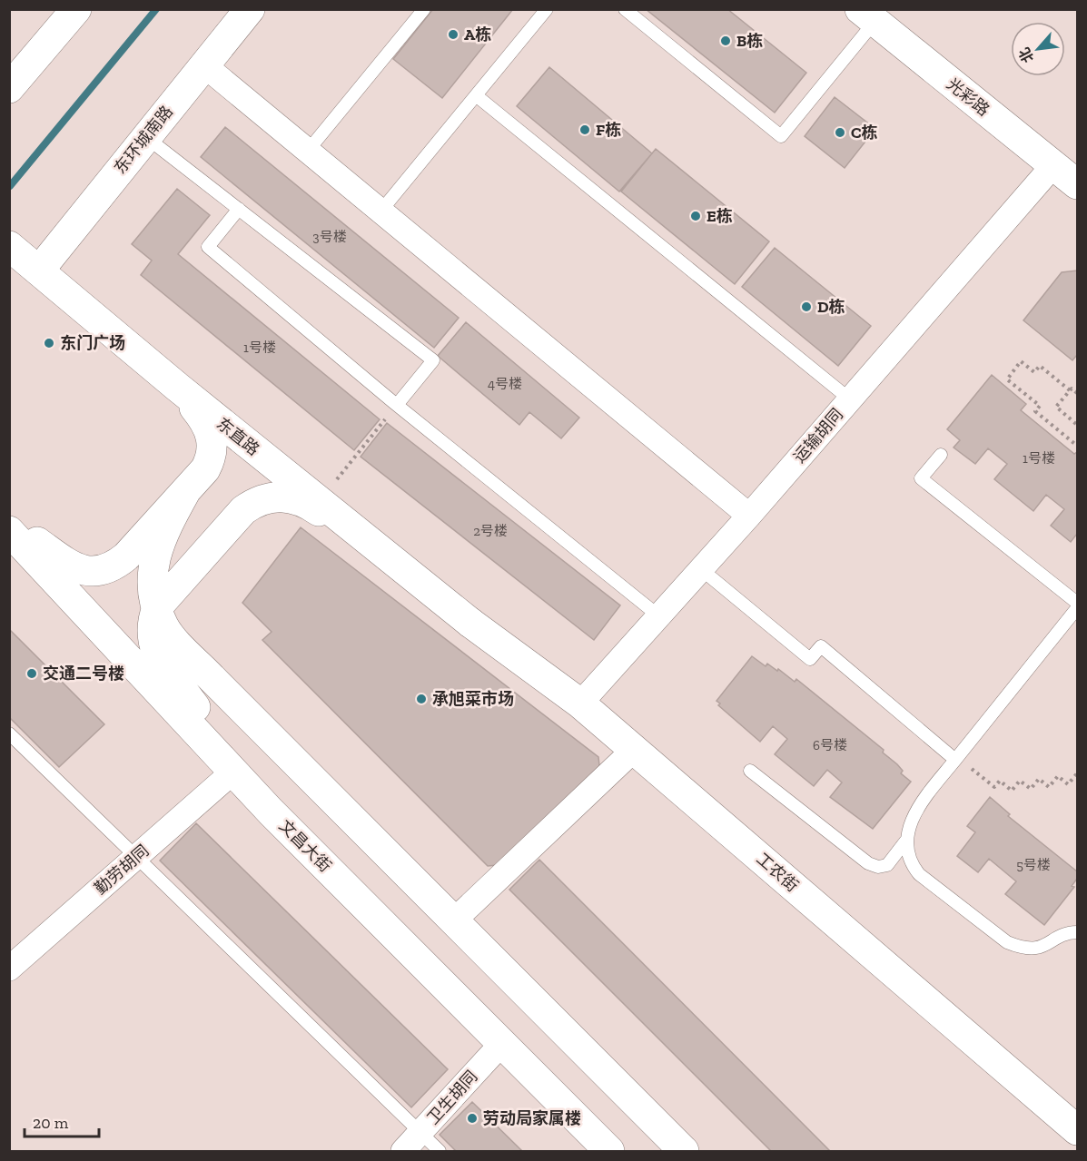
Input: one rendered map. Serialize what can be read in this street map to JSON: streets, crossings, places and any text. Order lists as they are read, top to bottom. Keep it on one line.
{"streets":{"main road":["光彩路","东环城南路","东直路","文昌大街","工农街"],"street":["运输胡同","勤劳胡同","卫生胡同"]},"crossings":[["光彩路","运输胡同"],["东环城南路","东直路"],["运输胡同","工农街"],["东直路","工农街"],["文昌大街","勤劳胡同"],["文昌大街","卫生胡同"]],"places":["A栋","B栋","F栋","C栋","E栋","D栋","东门广场","交通二号楼","承旭菜市场","劳动局家属楼"],"house_numbers":["3号楼","1号楼","4号楼","1号楼","2号楼","6号楼","5号楼"],"scale_bar":"20 m","north":"bottom left"}
